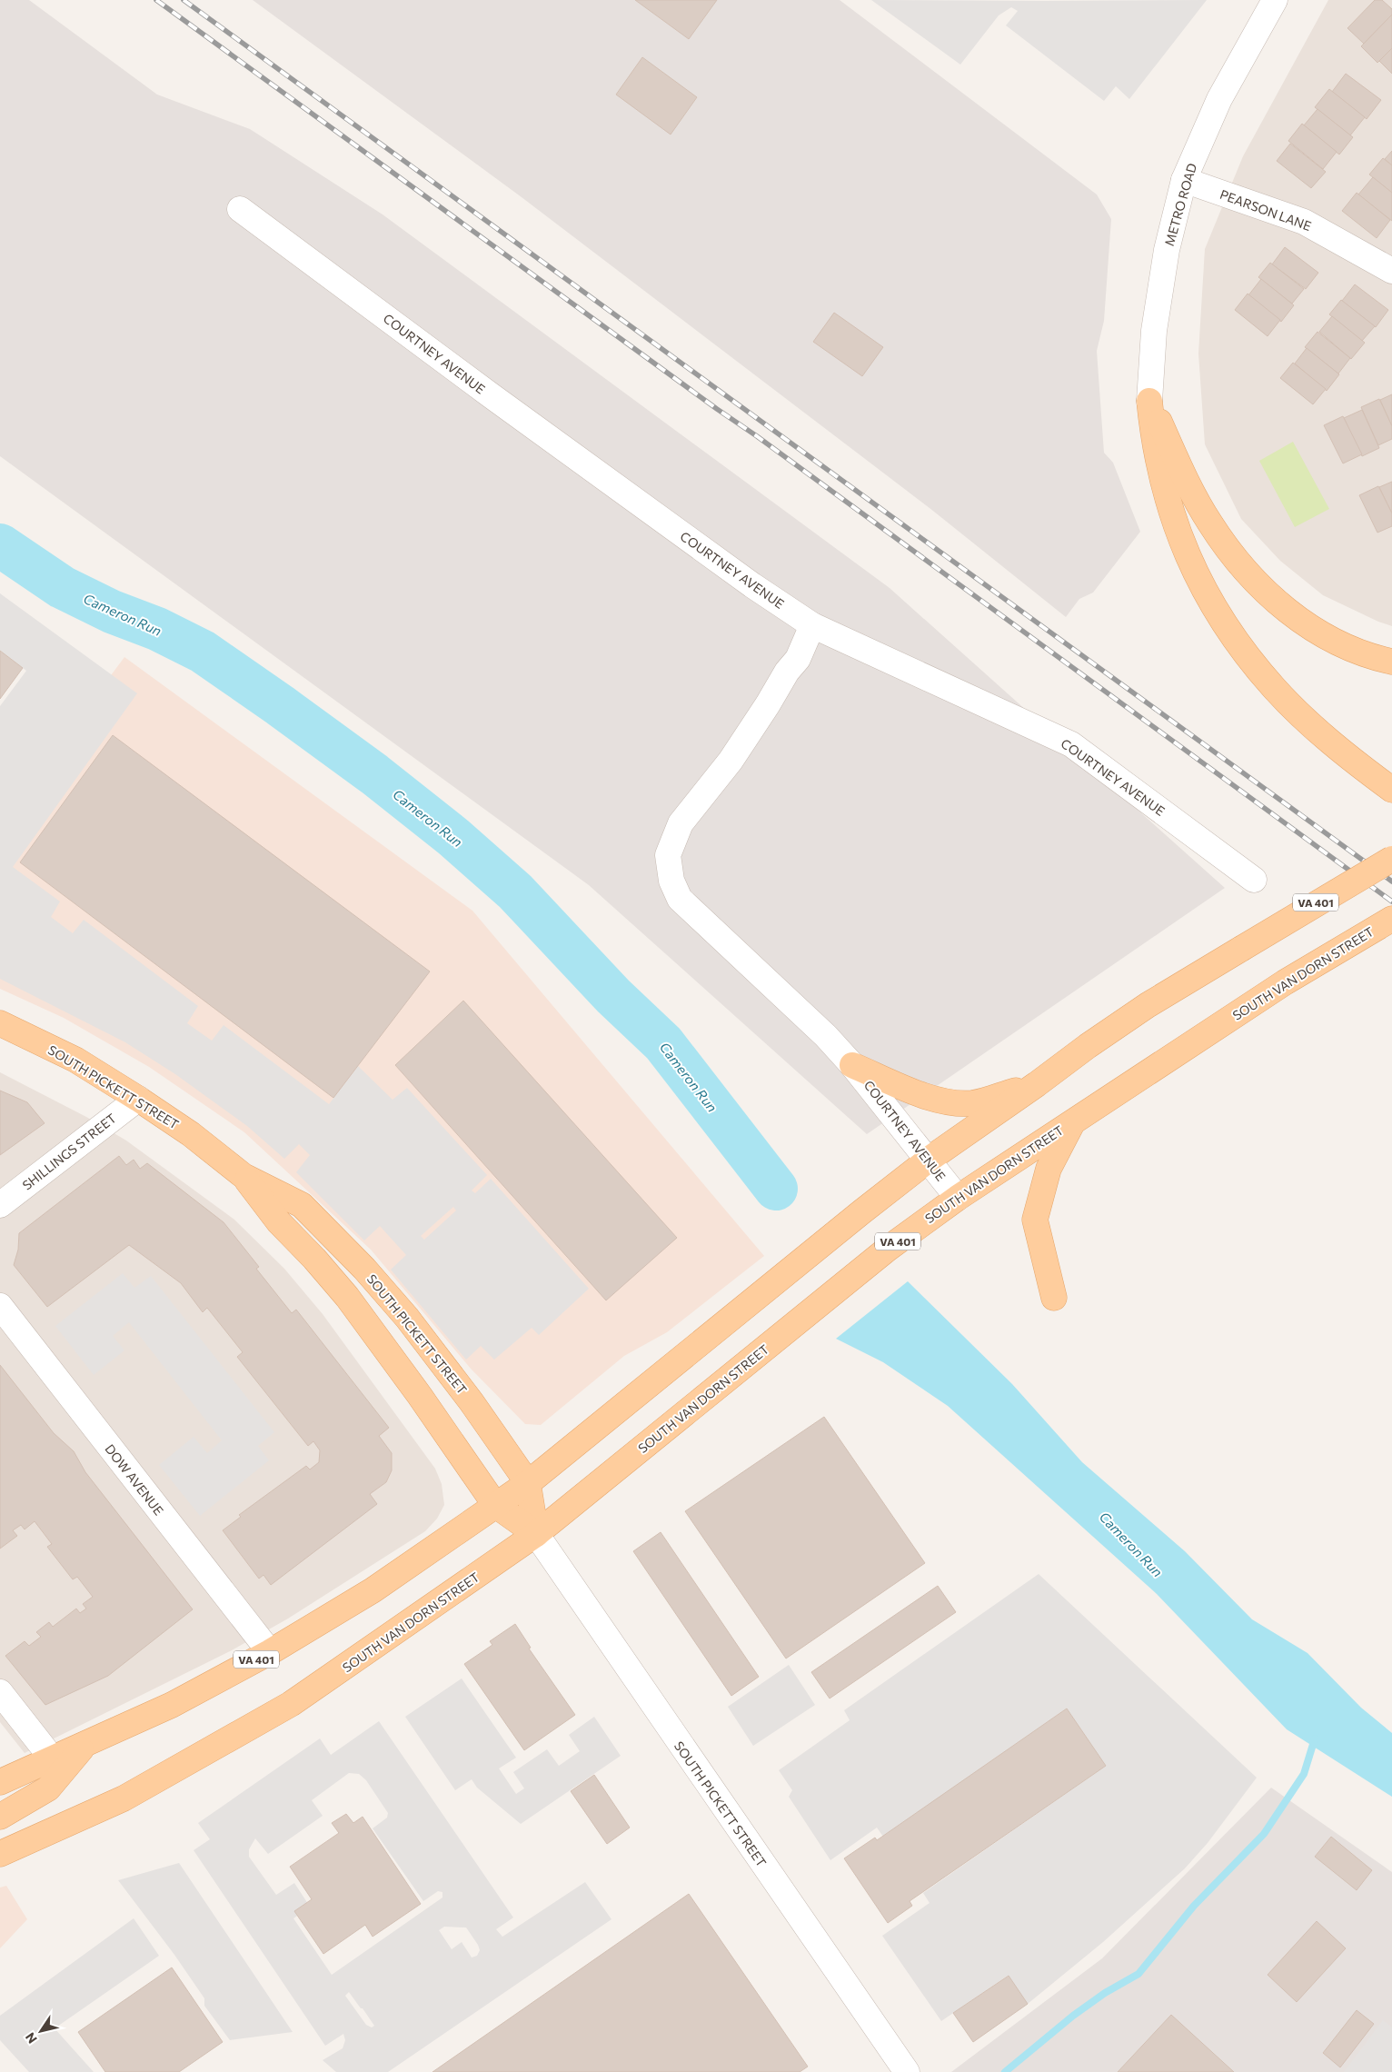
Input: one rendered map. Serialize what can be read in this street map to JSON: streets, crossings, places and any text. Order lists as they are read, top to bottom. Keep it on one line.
{"streets":{"main road":["VA 401","SOUTH VAN DORN STREET","SOUTH PICKETT STREET"],"street":["METRO ROAD","PEARSON LANE","COURTNEY AVENUE","SHILLINGS STREET","DOW AVENUE"]},"crossings":[["METRO ROAD","PEARSON LANE"],["COURTNEY AVENUE","VA 401"],["COURTNEY AVENUE","SOUTH VAN DORN STREET"],["VA 401","SOUTH PICKETT STREET"],["VA 401","DOW AVENUE"],["SOUTH VAN DORN STREET","SOUTH PICKETT STREET"],["SOUTH PICKETT STREET","SHILLINGS STREET"]],"water":["Cameron Run"],"north":"bottom left"}
